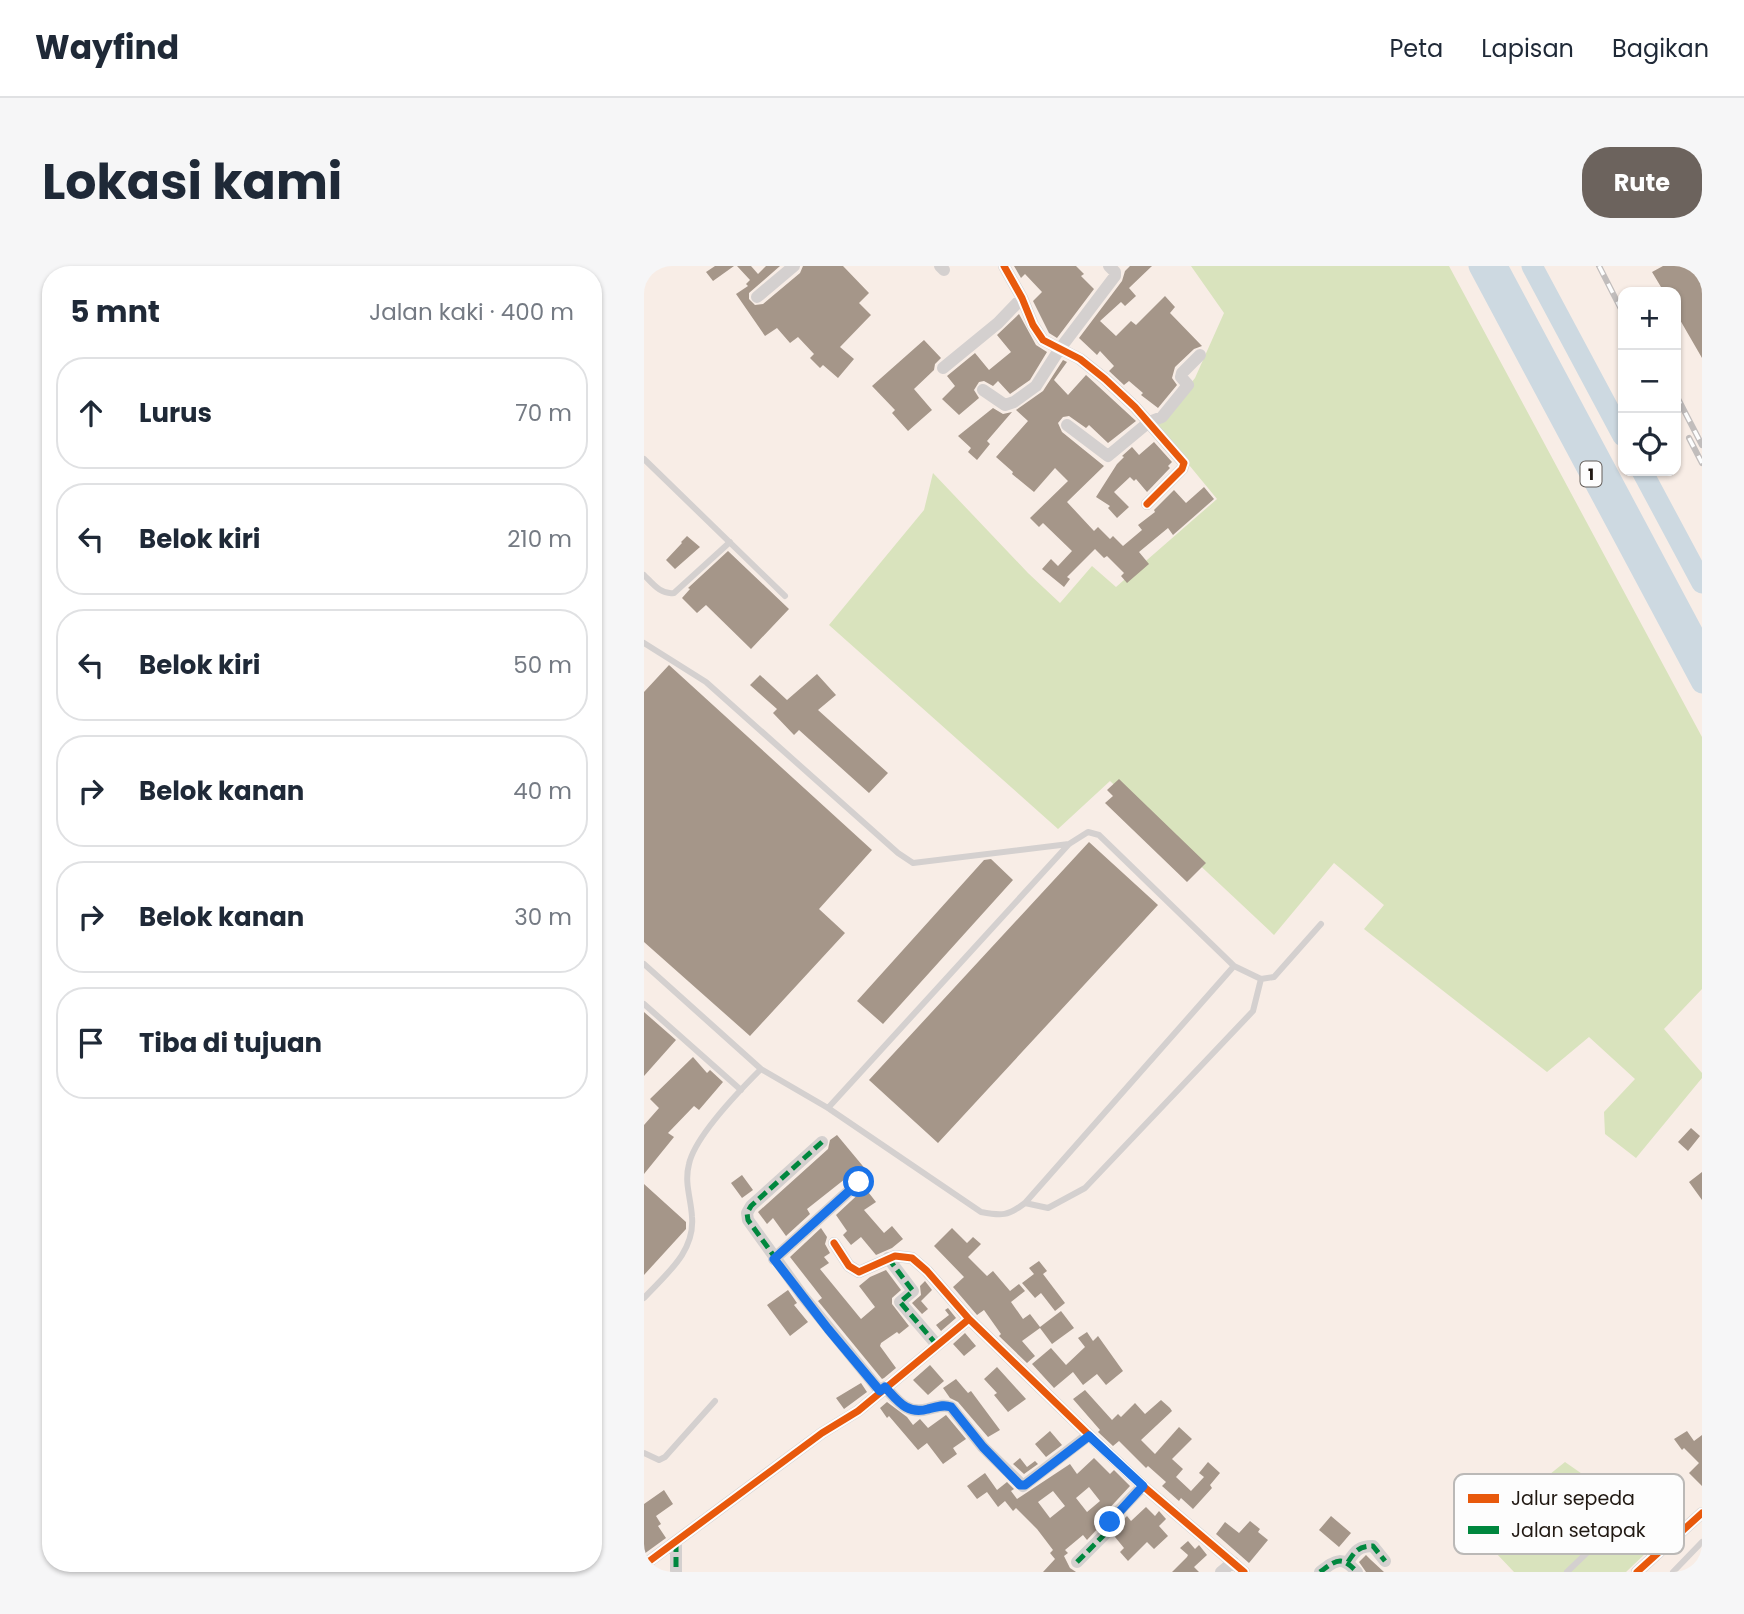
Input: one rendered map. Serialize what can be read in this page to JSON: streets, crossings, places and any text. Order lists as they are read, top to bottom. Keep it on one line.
{"streets":{"highway":["1"]},"legend":["Jalur sepeda","Jalan setapak"],"page":{"header":"Wayfind","nav":["Peta","Lapisan","Bagikan"],"title":"Lokasi kami","buttons":"Rute","heading":["5 mnt","Jalan kaki · 400 m"],"map_buttons":["+","−"],"list":[["Lurus","70 m"],["Belok kiri","210 m"],["Belok kiri","50 m"],["Belok kanan","40 m"],["Belok kanan","30 m"],"Tiba di tujuan"]}}
